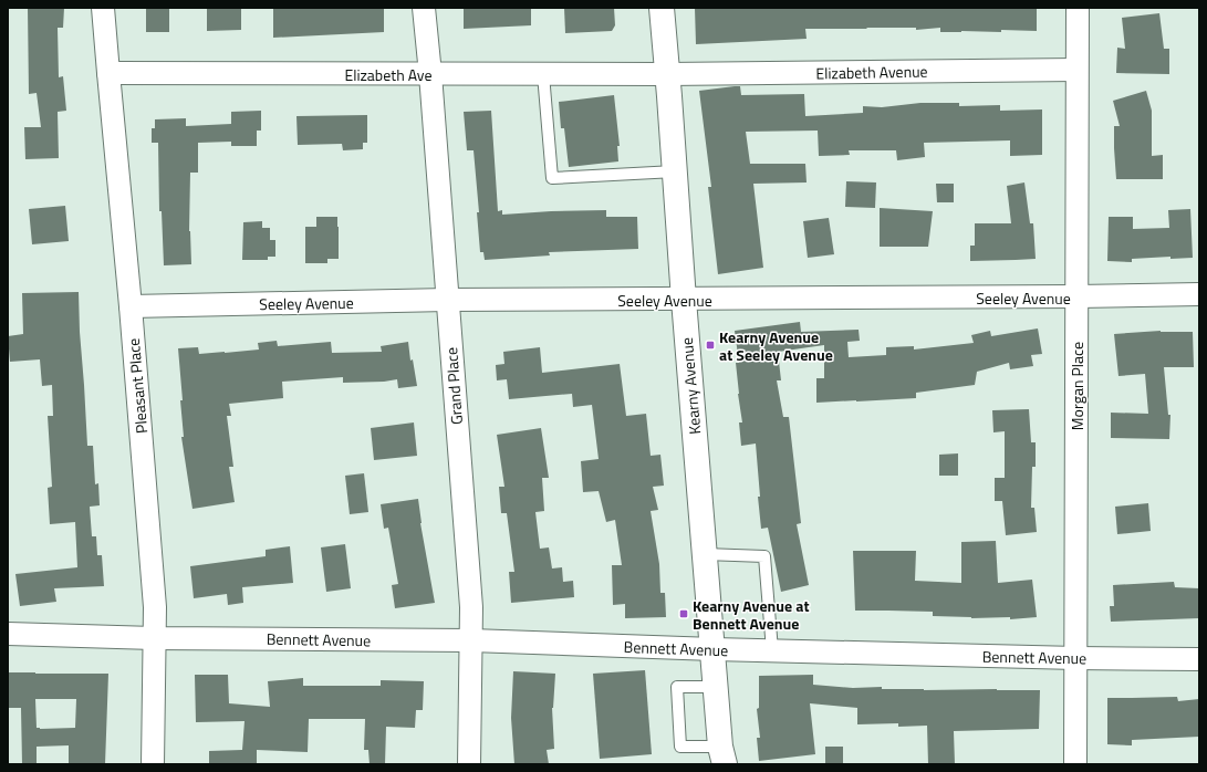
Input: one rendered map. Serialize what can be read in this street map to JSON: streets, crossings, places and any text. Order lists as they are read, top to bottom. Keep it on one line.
{"streets":{"main road":["Kearny Avenue"],"street":["Elizabeth Avenue","Elizabeth Ave","Seeley Avenue","Pleasant Place","Grand Place","Morgan Place","Bennett Avenue"]},"crossings":[["Elizabeth Avenue","Elizabeth Ave"],["Elizabeth Avenue","Kearny Avenue"],["Elizabeth Avenue","Morgan Place"],["Elizabeth Ave","Pleasant Place"],["Elizabeth Ave","Grand Place"],["Elizabeth Ave","Kearny Avenue"],["Seeley Avenue","Pleasant Place"],["Seeley Avenue","Grand Place"],["Seeley Avenue","Kearny Avenue"],["Seeley Avenue","Morgan Place"],["Pleasant Place","Bennett Avenue"],["Grand Place","Bennett Avenue"],["Kearny Avenue","Bennett Avenue"],["Morgan Place","Bennett Avenue"]],"places":{"transit":["Kearny Avenue at Seeley Avenue","Kearny Avenue at Bennett Avenue"]}}
